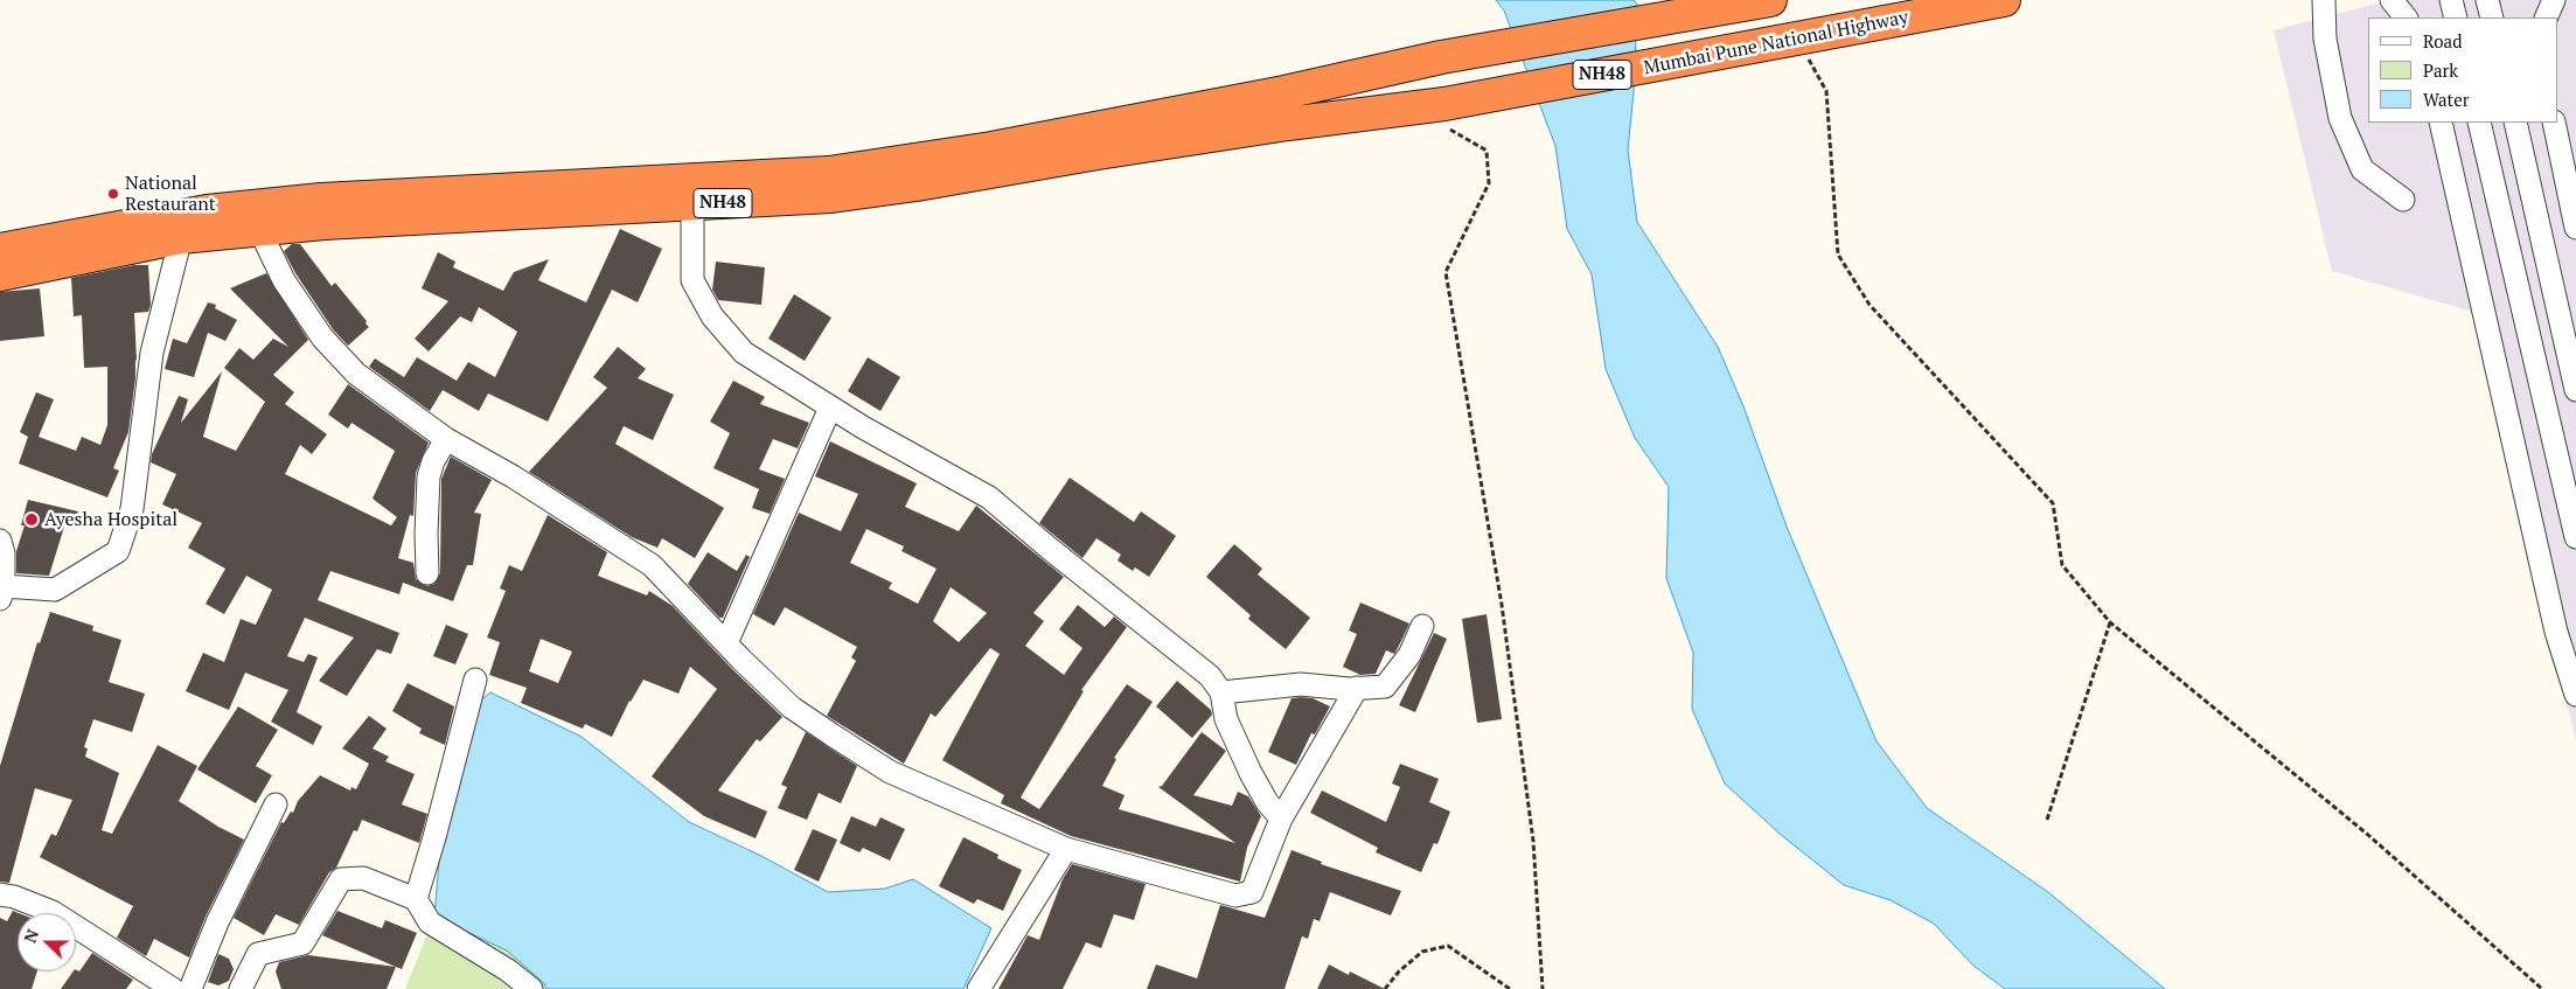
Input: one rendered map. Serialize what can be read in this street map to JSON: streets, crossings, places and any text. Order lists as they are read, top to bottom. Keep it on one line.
{"streets":{"highway":["Mumbai Pune National Highway","NH48"]},"crossings":[["Mumbai Pune National Highway","NH48"]],"places":["National Restaurant","Ayesha Hospital"],"legend":["Road","Park","Water"],"north":"left"}
